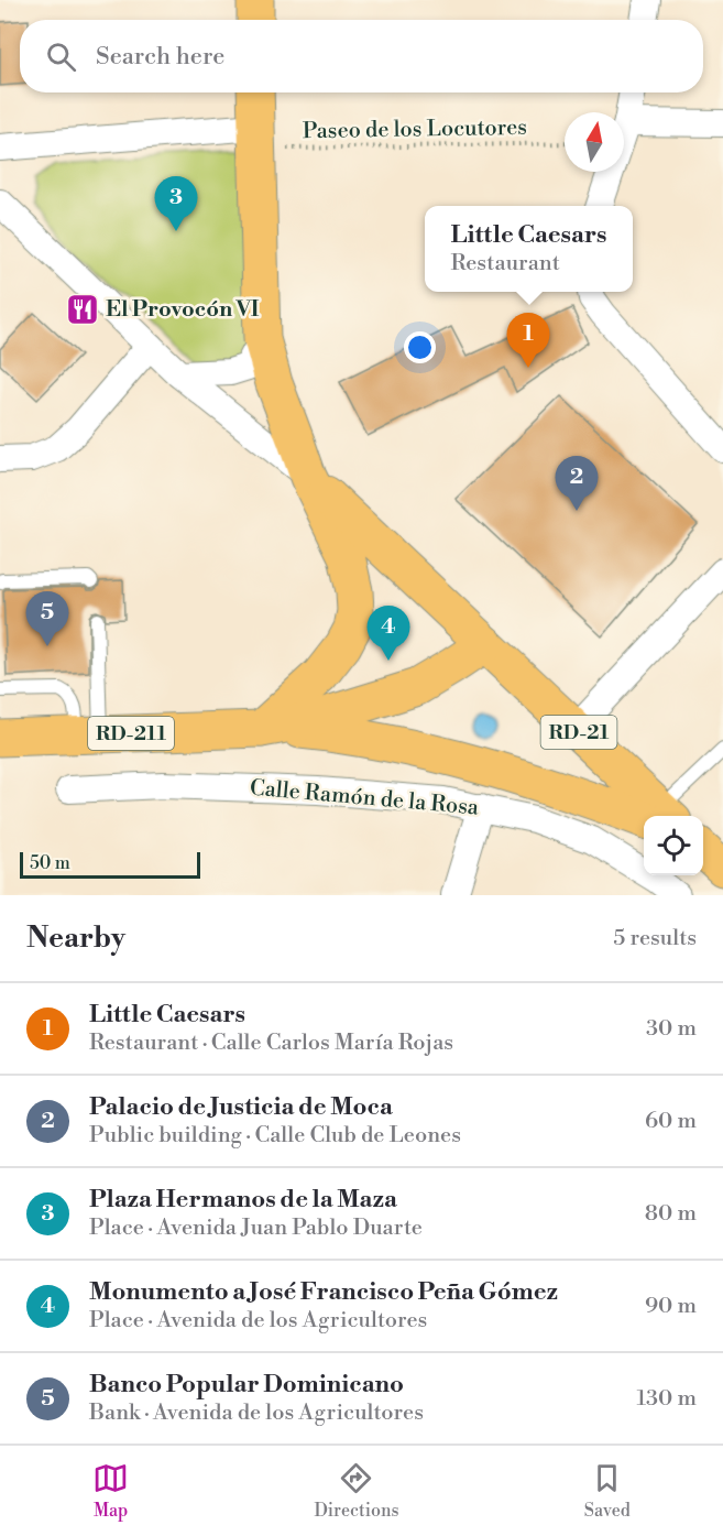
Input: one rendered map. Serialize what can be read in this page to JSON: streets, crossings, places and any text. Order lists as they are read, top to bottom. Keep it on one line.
{"streets":{"main road":["RD-21","RD-211"],"street":["Calle Ramón de la Rosa"],"path":["Paseo de los Locutores"]},"crossings":[["Paseo de los Locutores","RD-21"],["RD-21","RD-211"]],"places":{"restaurant":["El Provocón VI"]},"scale_bar":"50 m","north":"top","page":{"search":"Search here","pins":["3","1","2","5","4"],"popup":["Little Caesars","Restaurant"],"scale":"50 m","heading":["Nearby","5 results"],"list":[{"mark":"1","name":"Little Caesars","note":"Restaurant · Calle Carlos María Rojas","value":"30 m"},{"mark":"2","name":"Palacio de Justicia de Moca","note":"Public building · Calle Club de Leones","value":"60 m"},{"mark":"3","name":"Plaza Hermanos de la Maza","note":"Place · Avenida Juan Pablo Duarte","value":"80 m"},{"mark":"4","name":"Monumento a José Francisco Peña Gómez","note":"Place · Avenida de los Agricultores","value":"90 m"},{"mark":"5","name":"Banco Popular Dominicano","note":"Bank · Avenida de los Agricultores","value":"130 m"}],"nav":["Map","Directions","Saved"]}}
